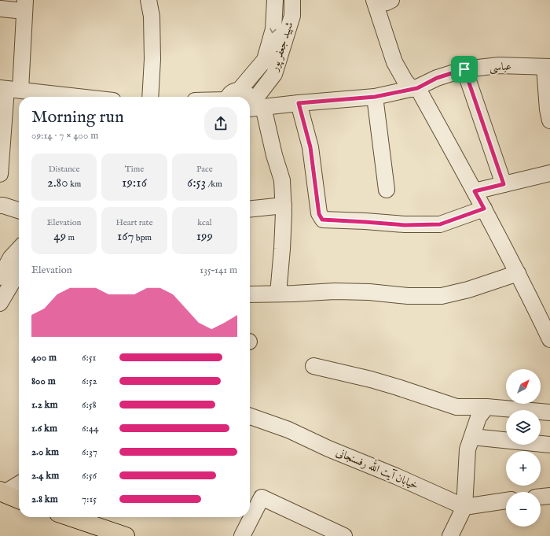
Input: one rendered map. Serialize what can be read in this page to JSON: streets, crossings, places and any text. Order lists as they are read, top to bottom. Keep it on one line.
{"streets":{"street":["شهید جعفر پور","عباسی","خیابان آیت الله رفسنجانی"]},"crossings":[["شهید جعفر پور","عباسی"]],"north":"top right","page":{"heading":["Morning run","09:14 · 7 × 400 m"],"stats":[["Distance","2.80 km"],["Time","19:16"],["Pace","6:53 /km"],["Elevation","49 m"],["Heart rate","167 bpm"],["kcal","199"]],"chart":["Elevation","135–141 m"],"list":[{"name":"400 m","note":"6:51"},{"name":"800 m","note":"6:52"},{"name":"1.2 km","note":"6:58"},{"name":"1.6 km","note":"6:44"},{"name":"2.0 km","note":"6:37"},{"name":"2.4 km","note":"6:56"},{"name":"2.8 km","note":"7:15"}],"map_buttons":["+","−"]}}
